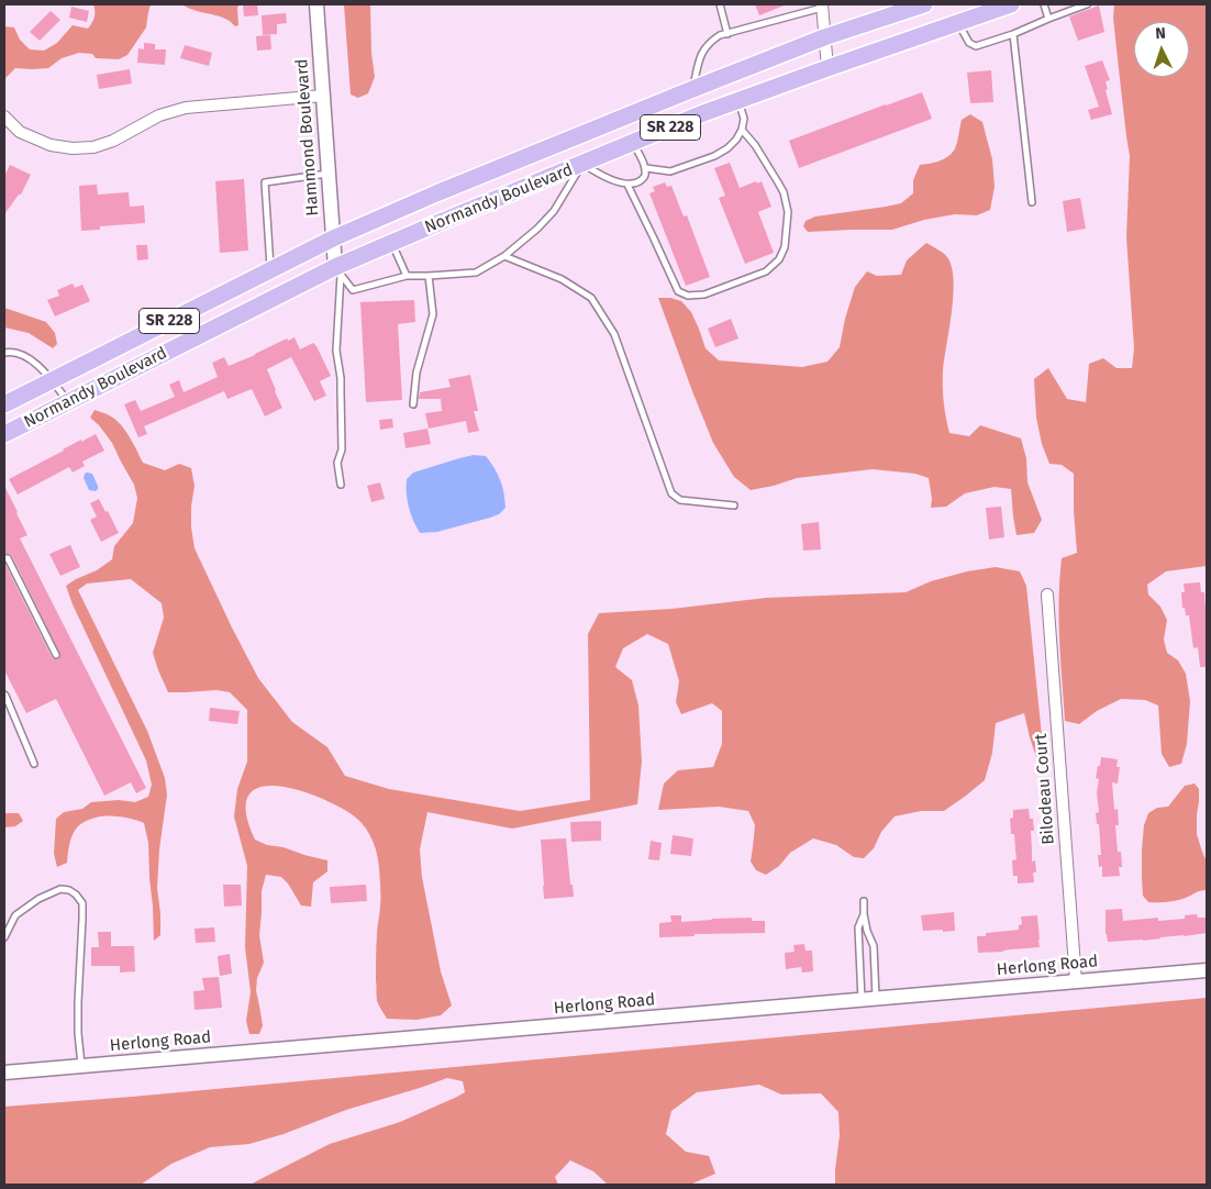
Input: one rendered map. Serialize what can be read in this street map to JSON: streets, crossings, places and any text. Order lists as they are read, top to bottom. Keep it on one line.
{"streets":{"main road":["SR 228","Normandy Boulevard"],"street":["Hammond Boulevard","Bilodeau Court","Herlong Road"]},"crossings":[["Hammond Boulevard","Normandy Boulevard"],["Bilodeau Court","Herlong Road"]],"north":"top"}
